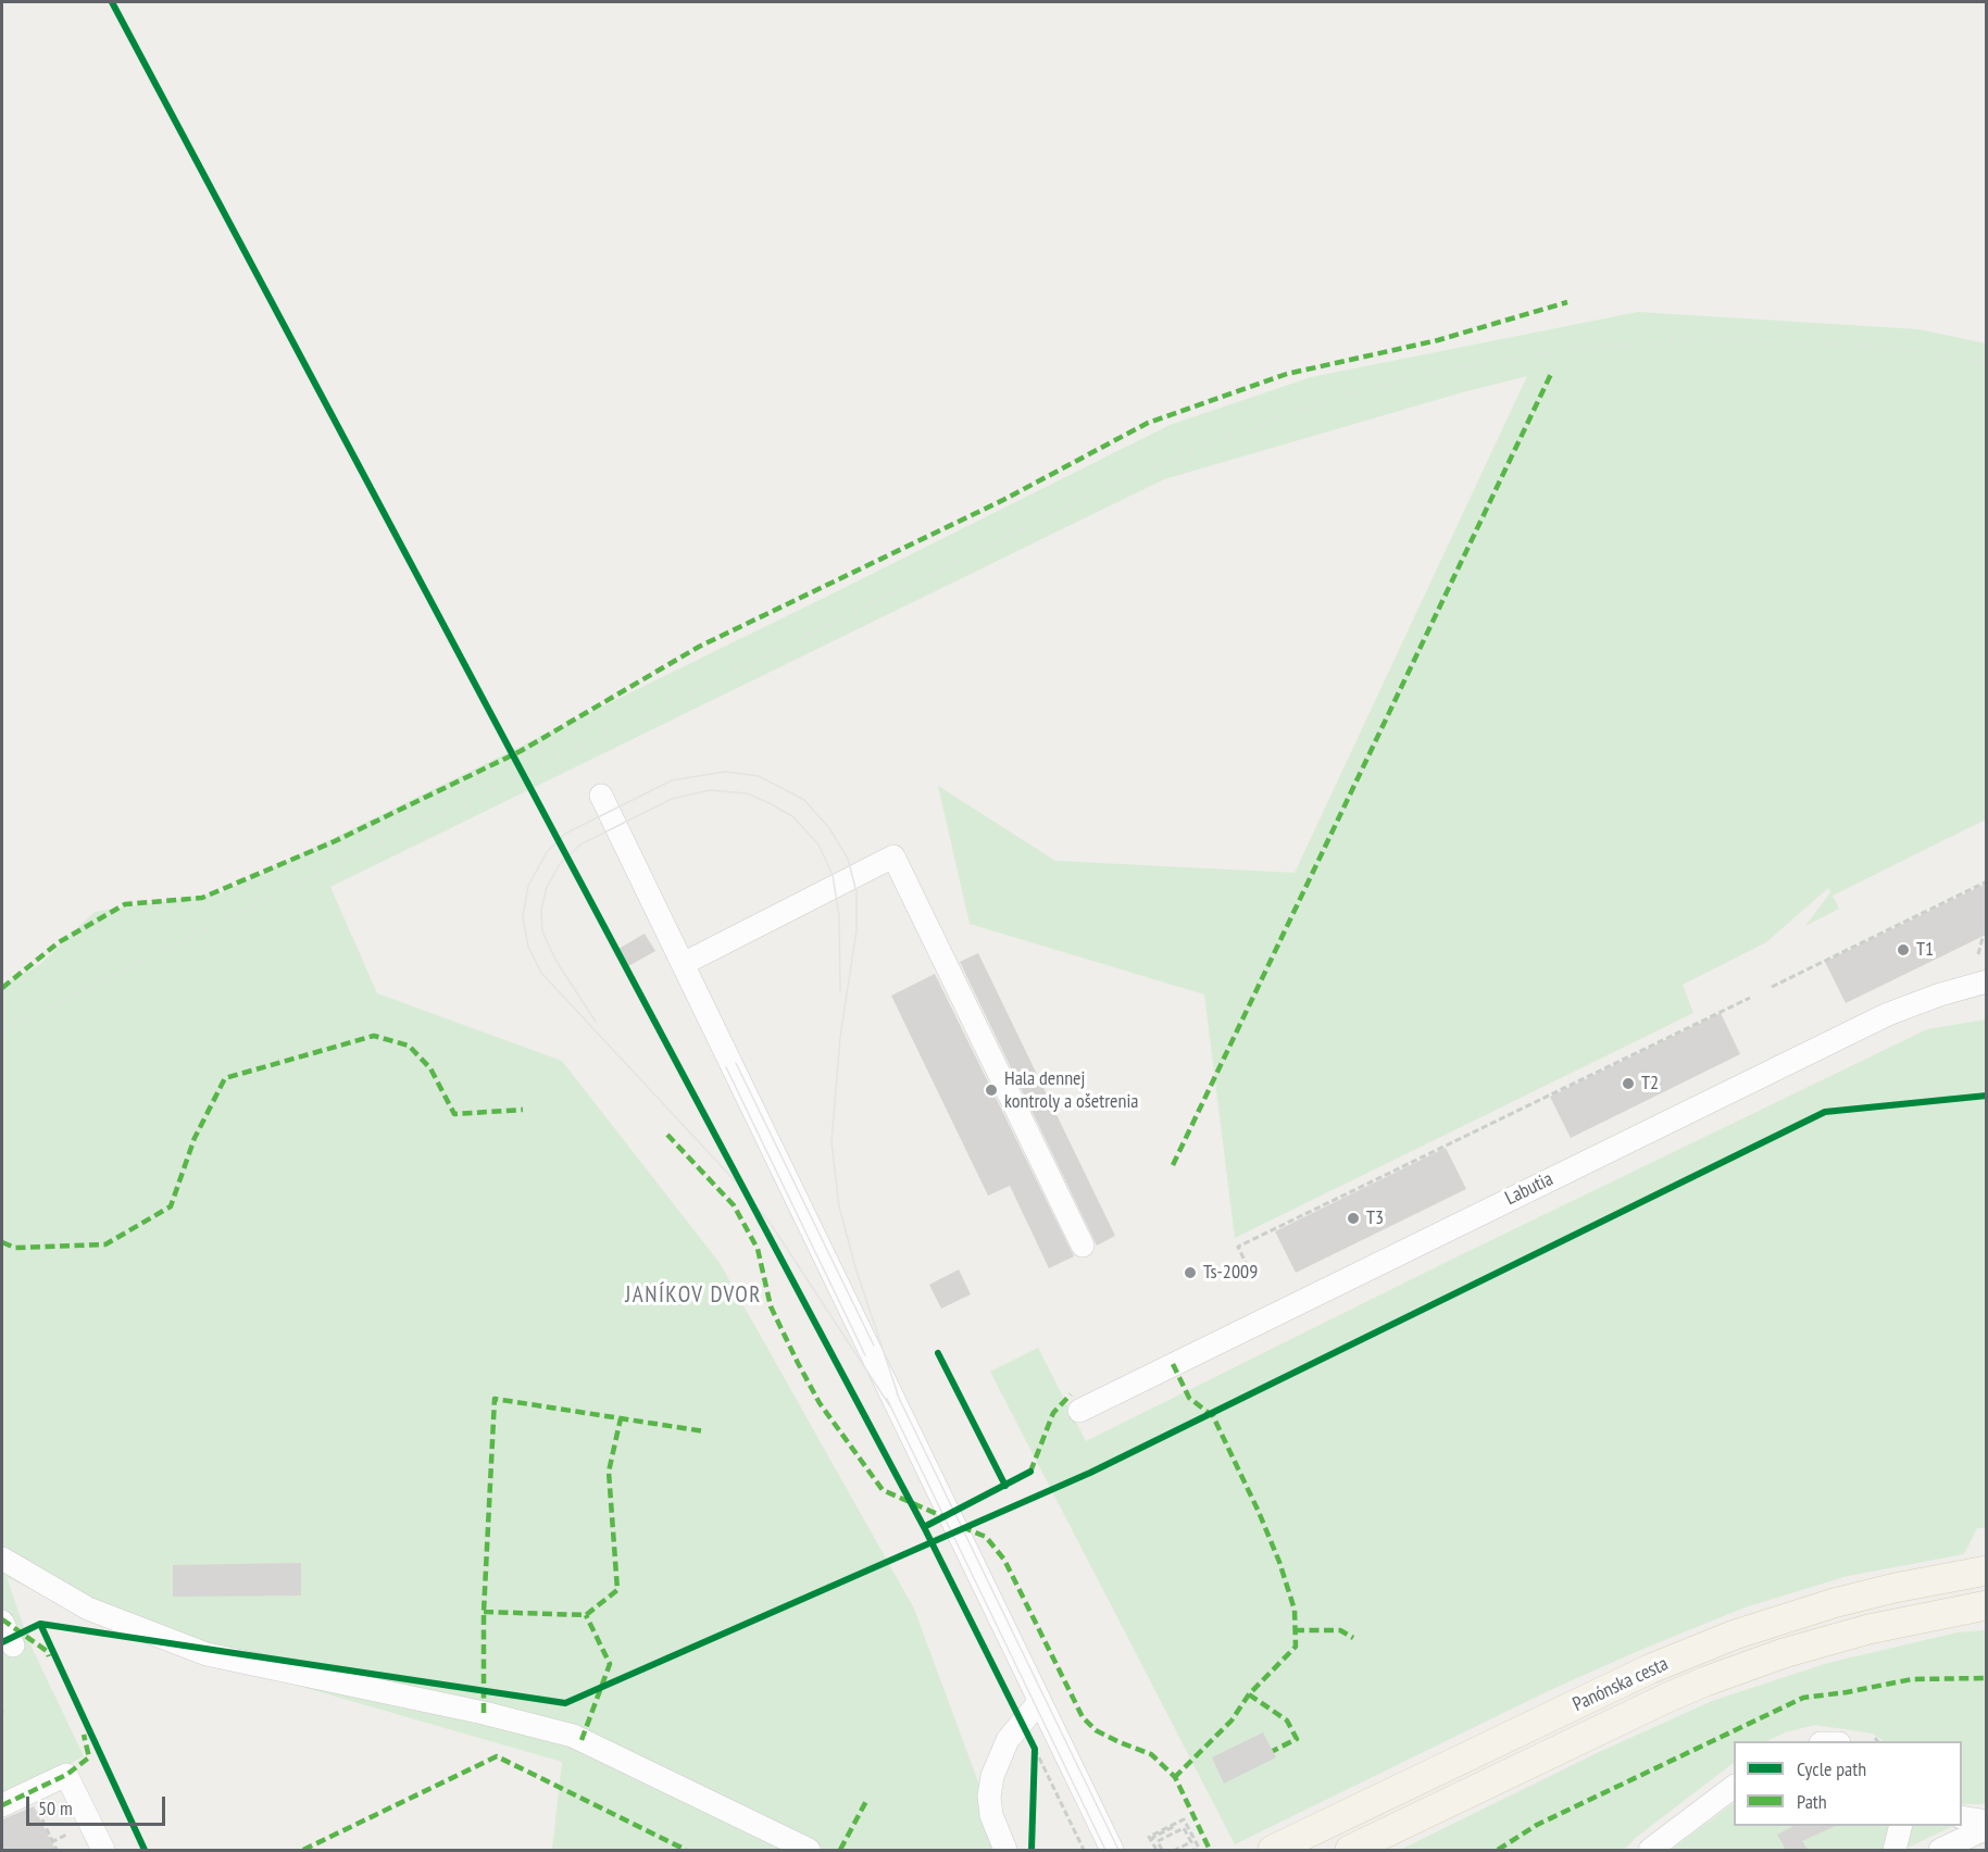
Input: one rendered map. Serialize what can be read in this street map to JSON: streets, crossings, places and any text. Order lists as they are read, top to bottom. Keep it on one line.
{"streets":{"main road":["Panónska cesta"],"street":["Labutia"]},"districts":["JANÍKOV DVOR"],"places":["T1","T2","Hala dennej kontroly a ošetrenia","T3","Ts-2009"],"legend":["Cycle path","Path"],"scale_bar":"50 m"}
